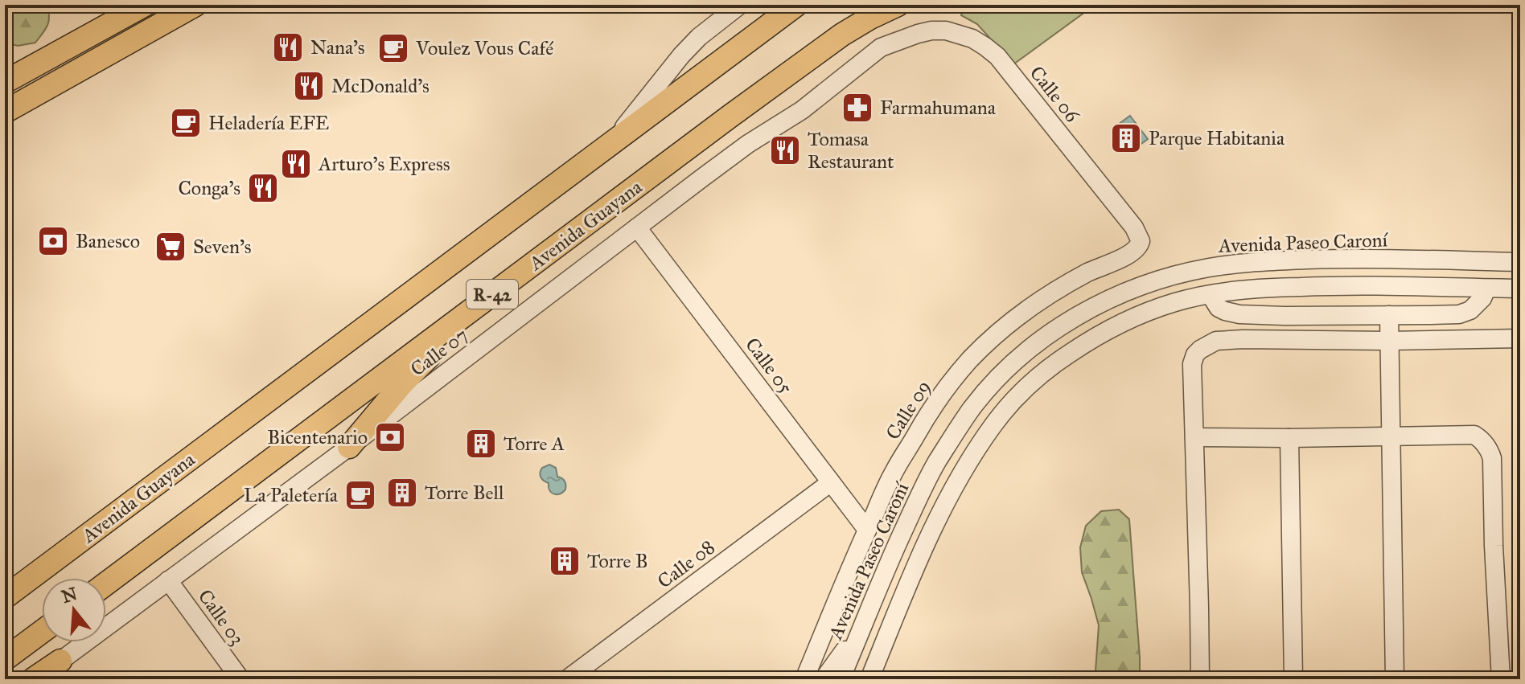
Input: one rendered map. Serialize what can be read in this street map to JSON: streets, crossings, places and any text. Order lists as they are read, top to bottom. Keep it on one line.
{"streets":{"main road":["Avenida Guayana","R-42"],"street":["Calle 06","Avenida Paseo Caroní","Calle 07","Calle 05","Calle 09","Calle 08","Calle 03"]},"crossings":[["Calle 06","Calle 07"],["Calle 06","Calle 09"],["Calle 07","Calle 05"],["Calle 07","Calle 03"],["Calle 05","Calle 09"],["Calle 05","Calle 08"]],"places":{"restaurant":["Nana's","McDonald's","Tomasa Restaurant","Arturo's Express","Conga's"],"cafe":["Voulez Vous Café","Heladería EFE","La Paletería"],"pharmacy":["Farmahumana"],"building":["Parque Habitania","Torre A","Torre Bell","Torre B"],"bank":["Banesco","Bicentenario"],"supermarket":["Seven's"]},"north":"top"}
